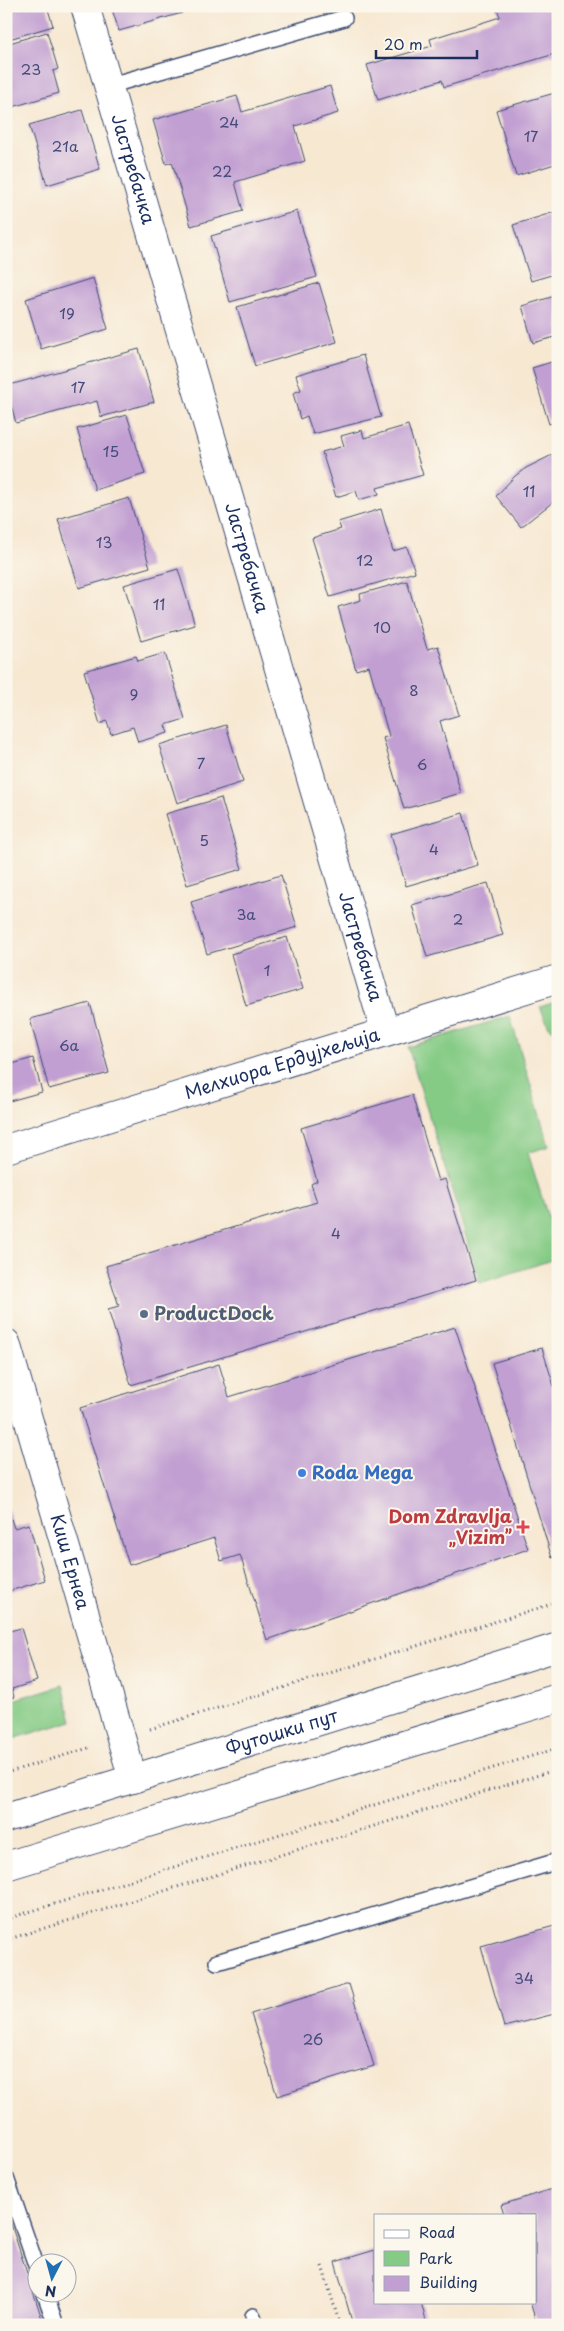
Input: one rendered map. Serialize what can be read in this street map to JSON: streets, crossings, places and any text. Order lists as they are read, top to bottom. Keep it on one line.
{"streets":{"street":["Јастребачка","Мелхиора Ердујхељија","Киш Ернеа","Футошки пут"]},"crossings":[["Јастребачка","Мелхиора Ердујхељија"],["Киш Ернеа","Футошки пут"]],"places":{"other":["ProductDock","Roda Mega"],"health":["Dom Zdravlja „Vizim”"]},"house_numbers":["23","24","17","21a","22","19","17","15","11","13","12","11","10","8","9","7","6","5","4","3a","2","1","6a","4","34","26"],"legend":["Road","Park","Building"],"scale_bar":"20 m","north":"bottom"}
